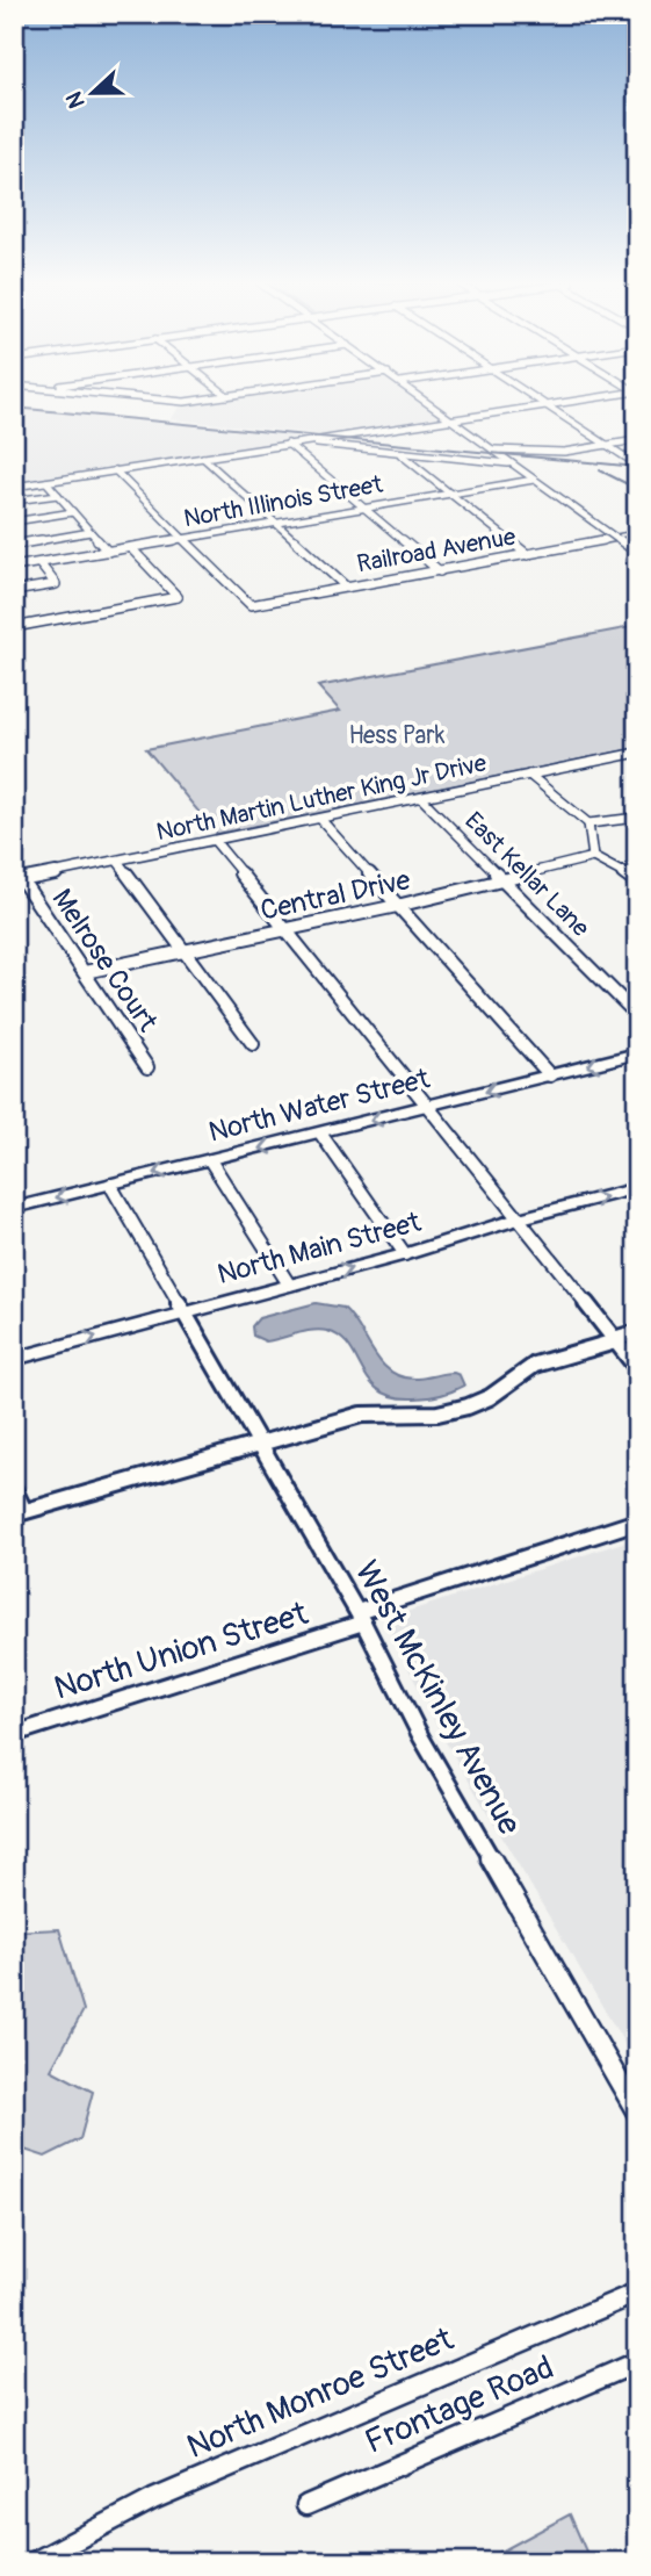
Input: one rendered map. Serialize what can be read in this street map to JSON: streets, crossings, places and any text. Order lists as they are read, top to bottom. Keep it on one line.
{"streets":{"main road":["North Water Street","North Main Street"],"street":["North Illinois Street","Railroad Avenue","North Martin Luther King Jr Drive","East Kellar Lane","Central Drive","Melrose Court","North Union Street","West McKinley Avenue","North Monroe Street","Frontage Road"]},"crossings":[["North Illinois Street","Railroad Avenue"],["North Martin Luther King Jr Drive","East Kellar Lane"],["North Martin Luther King Jr Drive","Melrose Court"],["East Kellar Lane","Central Drive"],["Central Drive","Melrose Court"],["North Water Street","West McKinley Avenue"],["North Main Street","West McKinley Avenue"],["North Union Street","West McKinley Avenue"]],"one_way":["North Water Street","North Main Street"],"parks":["Hess Park"],"north":"left"}
